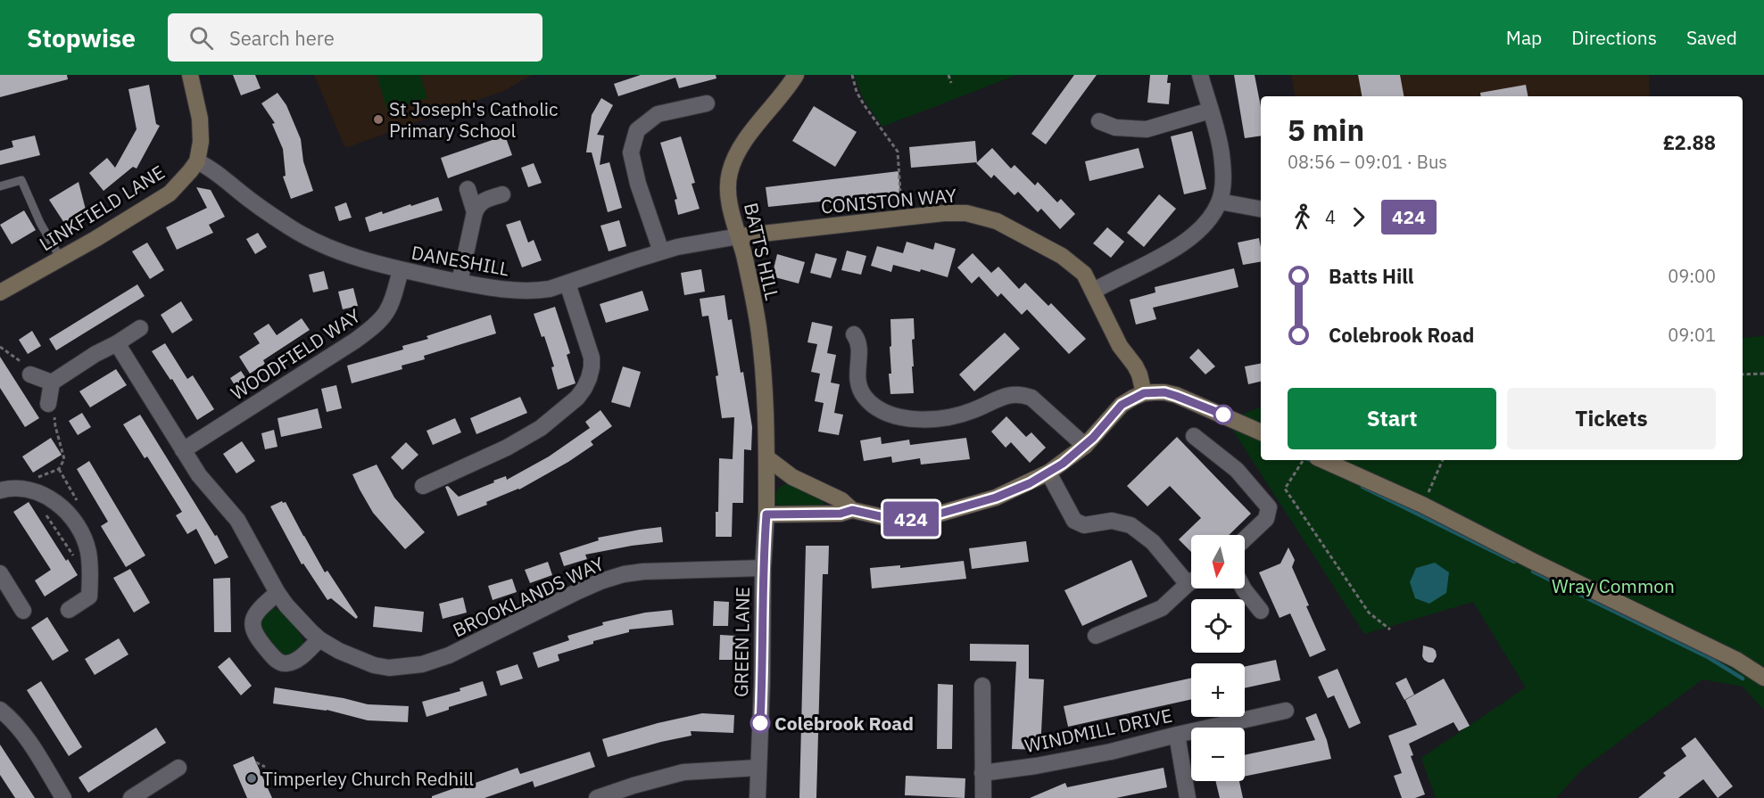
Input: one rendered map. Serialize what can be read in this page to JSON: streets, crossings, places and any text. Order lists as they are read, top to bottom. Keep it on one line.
{"streets":{"street":["CONISTON WAY","LINKFIELD LANE","BATTS HILL","DANESHILL","WOODFIELD WAY","BROOKLANDS WAY","GREEN LANE","WINDMILL DRIVE"]},"crossings":[["CONISTON WAY","BATTS HILL"],["CONISTON WAY","DANESHILL"],["LINKFIELD LANE","DANESHILL"],["BATTS HILL","DANESHILL"],["BATTS HILL","GREEN LANE"],["DANESHILL","WOODFIELD WAY"],["WOODFIELD WAY","BROOKLANDS WAY"],["BROOKLANDS WAY","GREEN LANE"]],"parks":["Wray Common"],"places":["St Joseph's Catholic Primary School","Colebrook Road","Timperley Church Redhill"],"lines":["bus line 424"],"north":"bottom","page":{"header":"Stopwise","search":"Search here","nav":["Map","Directions","Saved"],"on_map":"424","heading":["5 min","08:56 – 09:01 · Bus","£2.88"],"legs":["4","424"],"list":[{"name":"Batts Hill","value":"09:00"},{"name":"Colebrook Road","value":"09:01"}],"buttons":["Start","Tickets"],"map_buttons":["+","−"]}}
